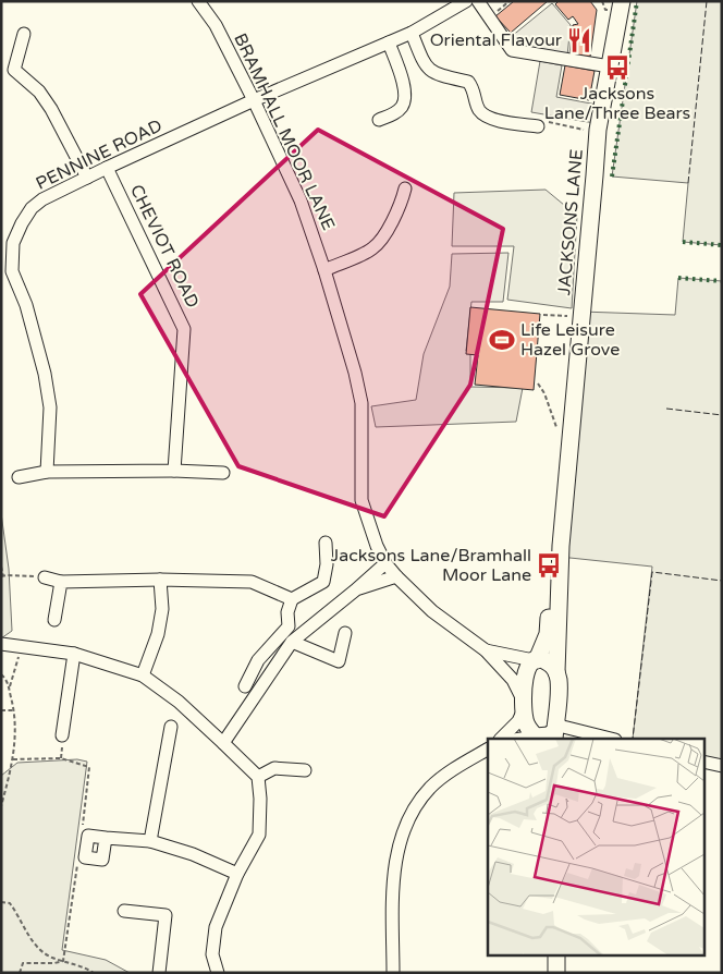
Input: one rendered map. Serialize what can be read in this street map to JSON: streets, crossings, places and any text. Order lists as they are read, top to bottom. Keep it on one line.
{"streets":{"main road":["JACKSONS LANE"],"street":["BRAMHALL MOOR LANE","PENNINE ROAD","CHEVIOT ROAD"]},"crossings":[["BRAMHALL MOOR LANE","PENNINE ROAD"],["BRAMHALL MOOR LANE","JACKSONS LANE"],["PENNINE ROAD","CHEVIOT ROAD"]],"places":{"restaurant":["Oriental Flavour"],"bus stop":["Jacksons Lane/Three Bears","Jacksons Lane/Bramhall Moor Lane"],"sports":["Life Leisure Hazel Grove"]}}
